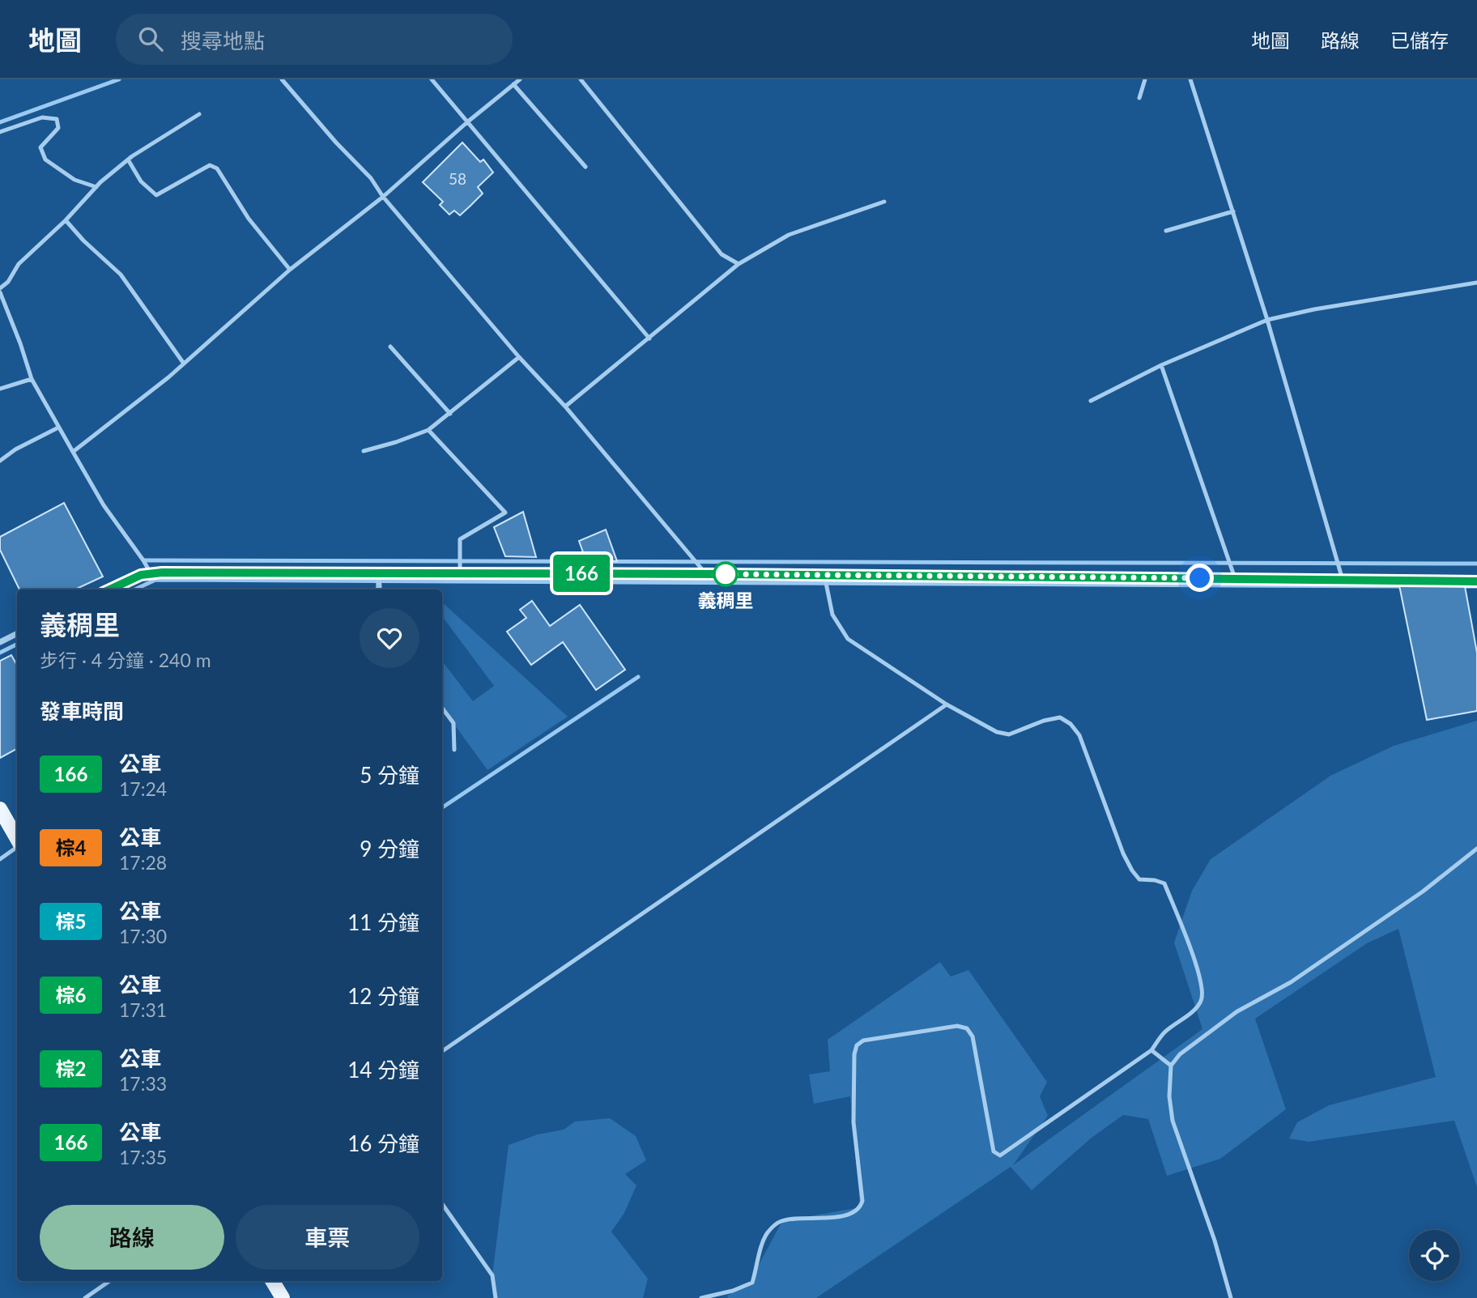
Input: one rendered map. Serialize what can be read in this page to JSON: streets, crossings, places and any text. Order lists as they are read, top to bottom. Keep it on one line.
{"places":["義稠里"],"lines":["bus line 166"],"house_numbers":["58"],"page":{"header":"地圖","search":"搜尋地點","nav":["地圖","路線","已儲存"],"on_map":"166","heading":[["義稠里","步行 · 4 分鐘 · 240 m"],"發車時間"],"list":[{"mark":"166","name":"公車","note":"17:24","value":"5 分鐘"},{"mark":"棕4","name":"公車","note":"17:28","value":"9 分鐘"},{"mark":"棕5","name":"公車","note":"17:30","value":"11 分鐘"},{"mark":"棕6","name":"公車","note":"17:31","value":"12 分鐘"},{"mark":"棕2","name":"公車","note":"17:33","value":"14 分鐘"},{"mark":"166","name":"公車","note":"17:35","value":"16 分鐘"}],"buttons":["路線","車票"]}}
